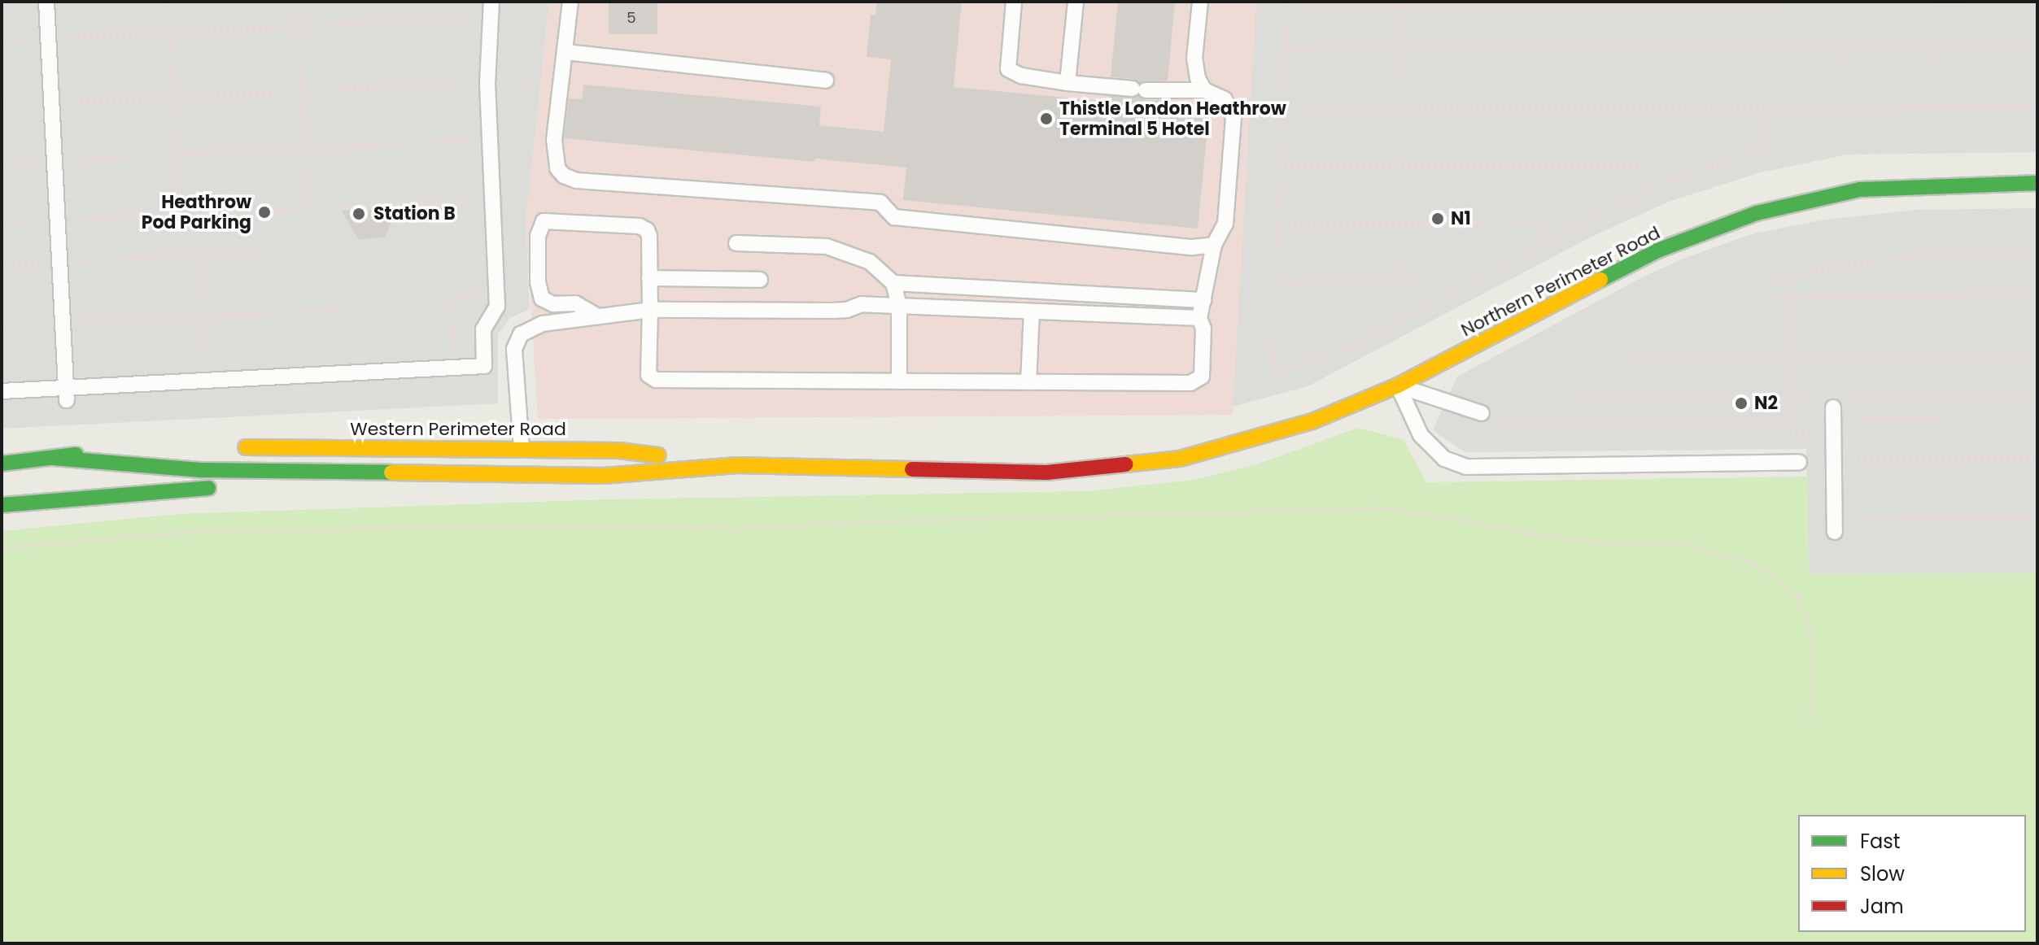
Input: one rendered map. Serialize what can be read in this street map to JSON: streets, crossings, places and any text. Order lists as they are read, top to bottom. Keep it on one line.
{"streets":{"street":["Northern Perimeter Road","Western Perimeter Road"]},"crossings":[["Northern Perimeter Road","Western Perimeter Road"]],"places":["Thistle London Heathrow Terminal 5 Hotel","Heathrow Pod Parking","Station B","N1","N2"],"house_numbers":["5"],"legend":["Fast","Slow","Jam"]}
